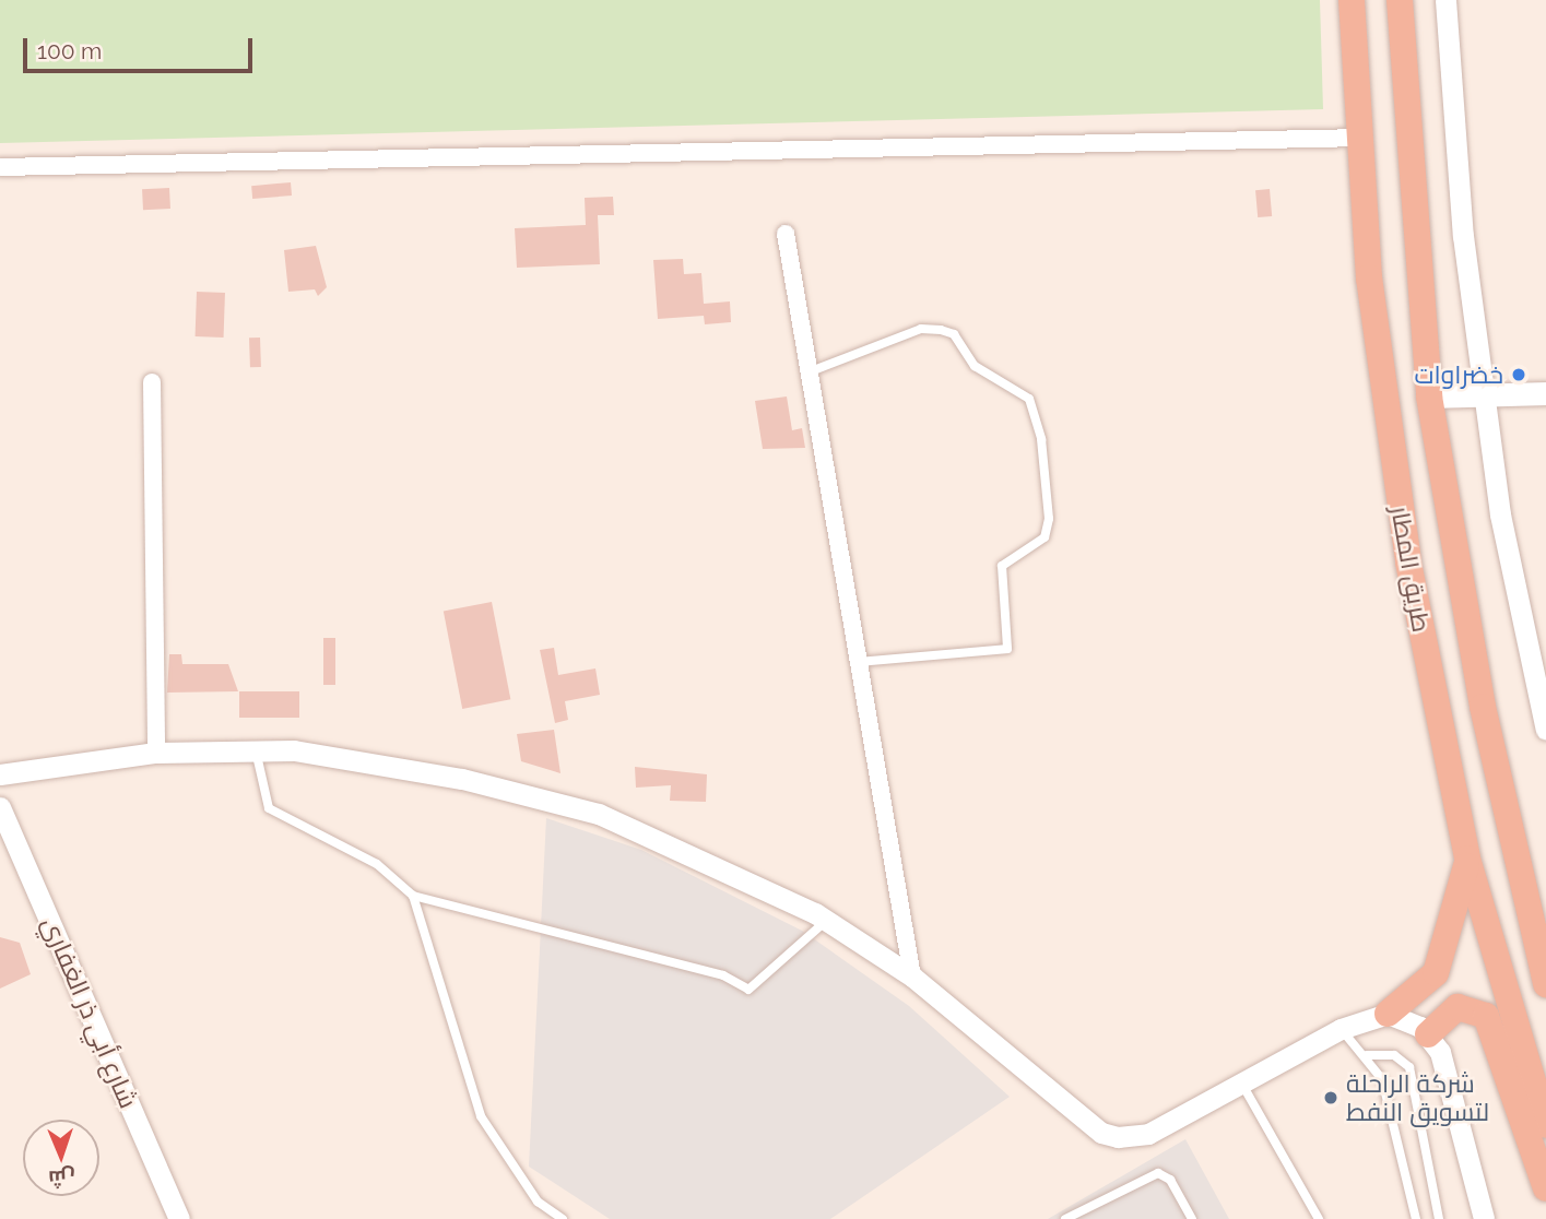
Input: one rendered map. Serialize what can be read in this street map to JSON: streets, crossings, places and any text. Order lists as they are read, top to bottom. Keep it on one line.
{"streets":{"highway":["طريق المطار"],"street":["شارع أبي ذر الغفاري"]},"places":["خضراوات","شركة الراحلة لتسويق النفط"],"scale_bar":"100 m","north":"bottom"}
